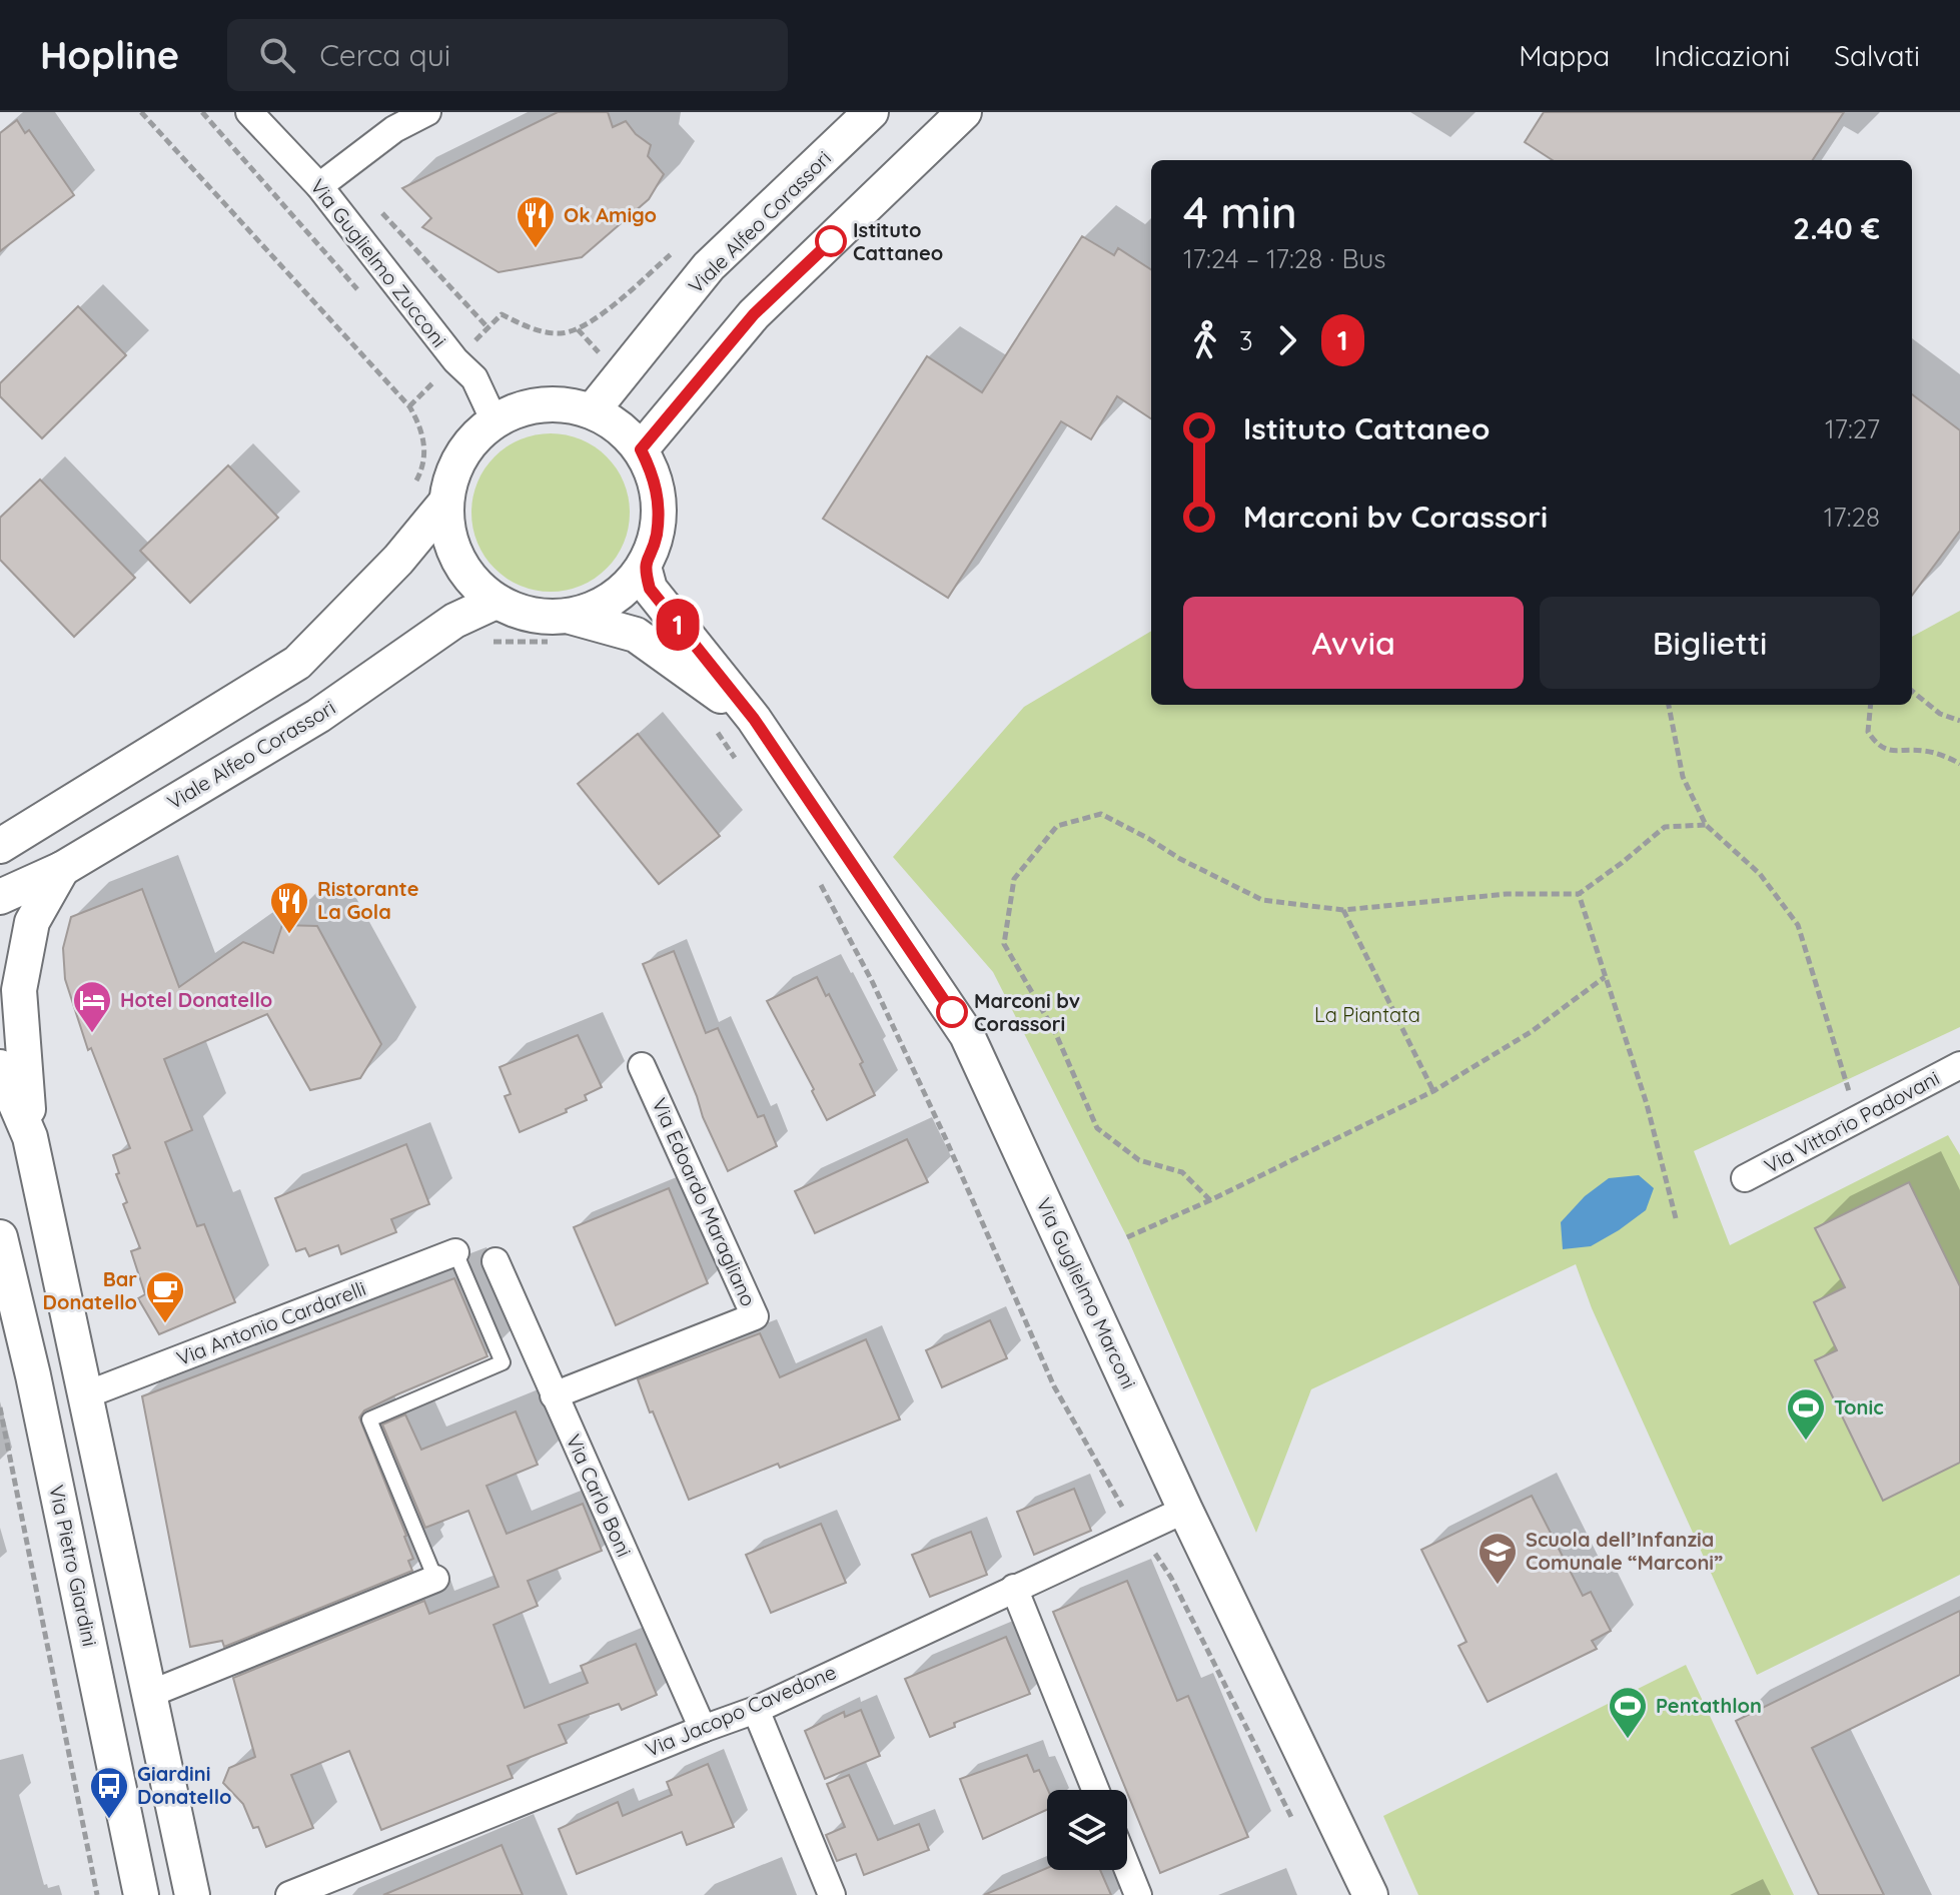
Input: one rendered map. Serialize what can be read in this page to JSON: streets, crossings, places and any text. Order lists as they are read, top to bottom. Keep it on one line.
{"streets":{"street":["Viale Alfeo Corassori","Via Guglielmo Zucconi","Via Vittorio Padovani","Via Edoardo Maragliano","Via Guglielmo Marconi","Via Antonio Cardarelli","Via Carlo Boni","Via Pietro Giardini","Via Jacopo Cavedone"]},"crossings":[["Viale Alfeo Corassori","Via Guglielmo Zucconi"],["Viale Alfeo Corassori","Via Guglielmo Marconi"],["Via Guglielmo Zucconi","Via Guglielmo Marconi"],["Via Edoardo Maragliano","Via Carlo Boni"],["Via Guglielmo Marconi","Via Jacopo Cavedone"],["Via Carlo Boni","Via Jacopo Cavedone"]],"parks":["La Piantata"],"places":{"other":["Istituto Cattaneo","Marconi bv Corassori"],"restaurant":["Ok Amigo","Ristorante La Gola"],"hotel":["Hotel Donatello"],"cafe":["Bar Donatello"],"sports":["Tonic","Pentathlon"],"school or university":["Scuola dell’Infanzia Comunale “Marconi”"],"bus stop":["Giardini Donatello"]},"lines":["bus line 1"],"page":{"header":"Hopline","search":"Cerca qui","nav":["Mappa","Indicazioni","Salvati"],"on_map":"1","heading":["4 min","17:24 – 17:28 · Bus","2.40 €"],"legs":["3","1"],"list":[{"name":"Istituto Cattaneo","value":"17:27"},{"name":"Marconi bv Corassori","value":"17:28"}],"buttons":["Avvia","Biglietti"]}}
